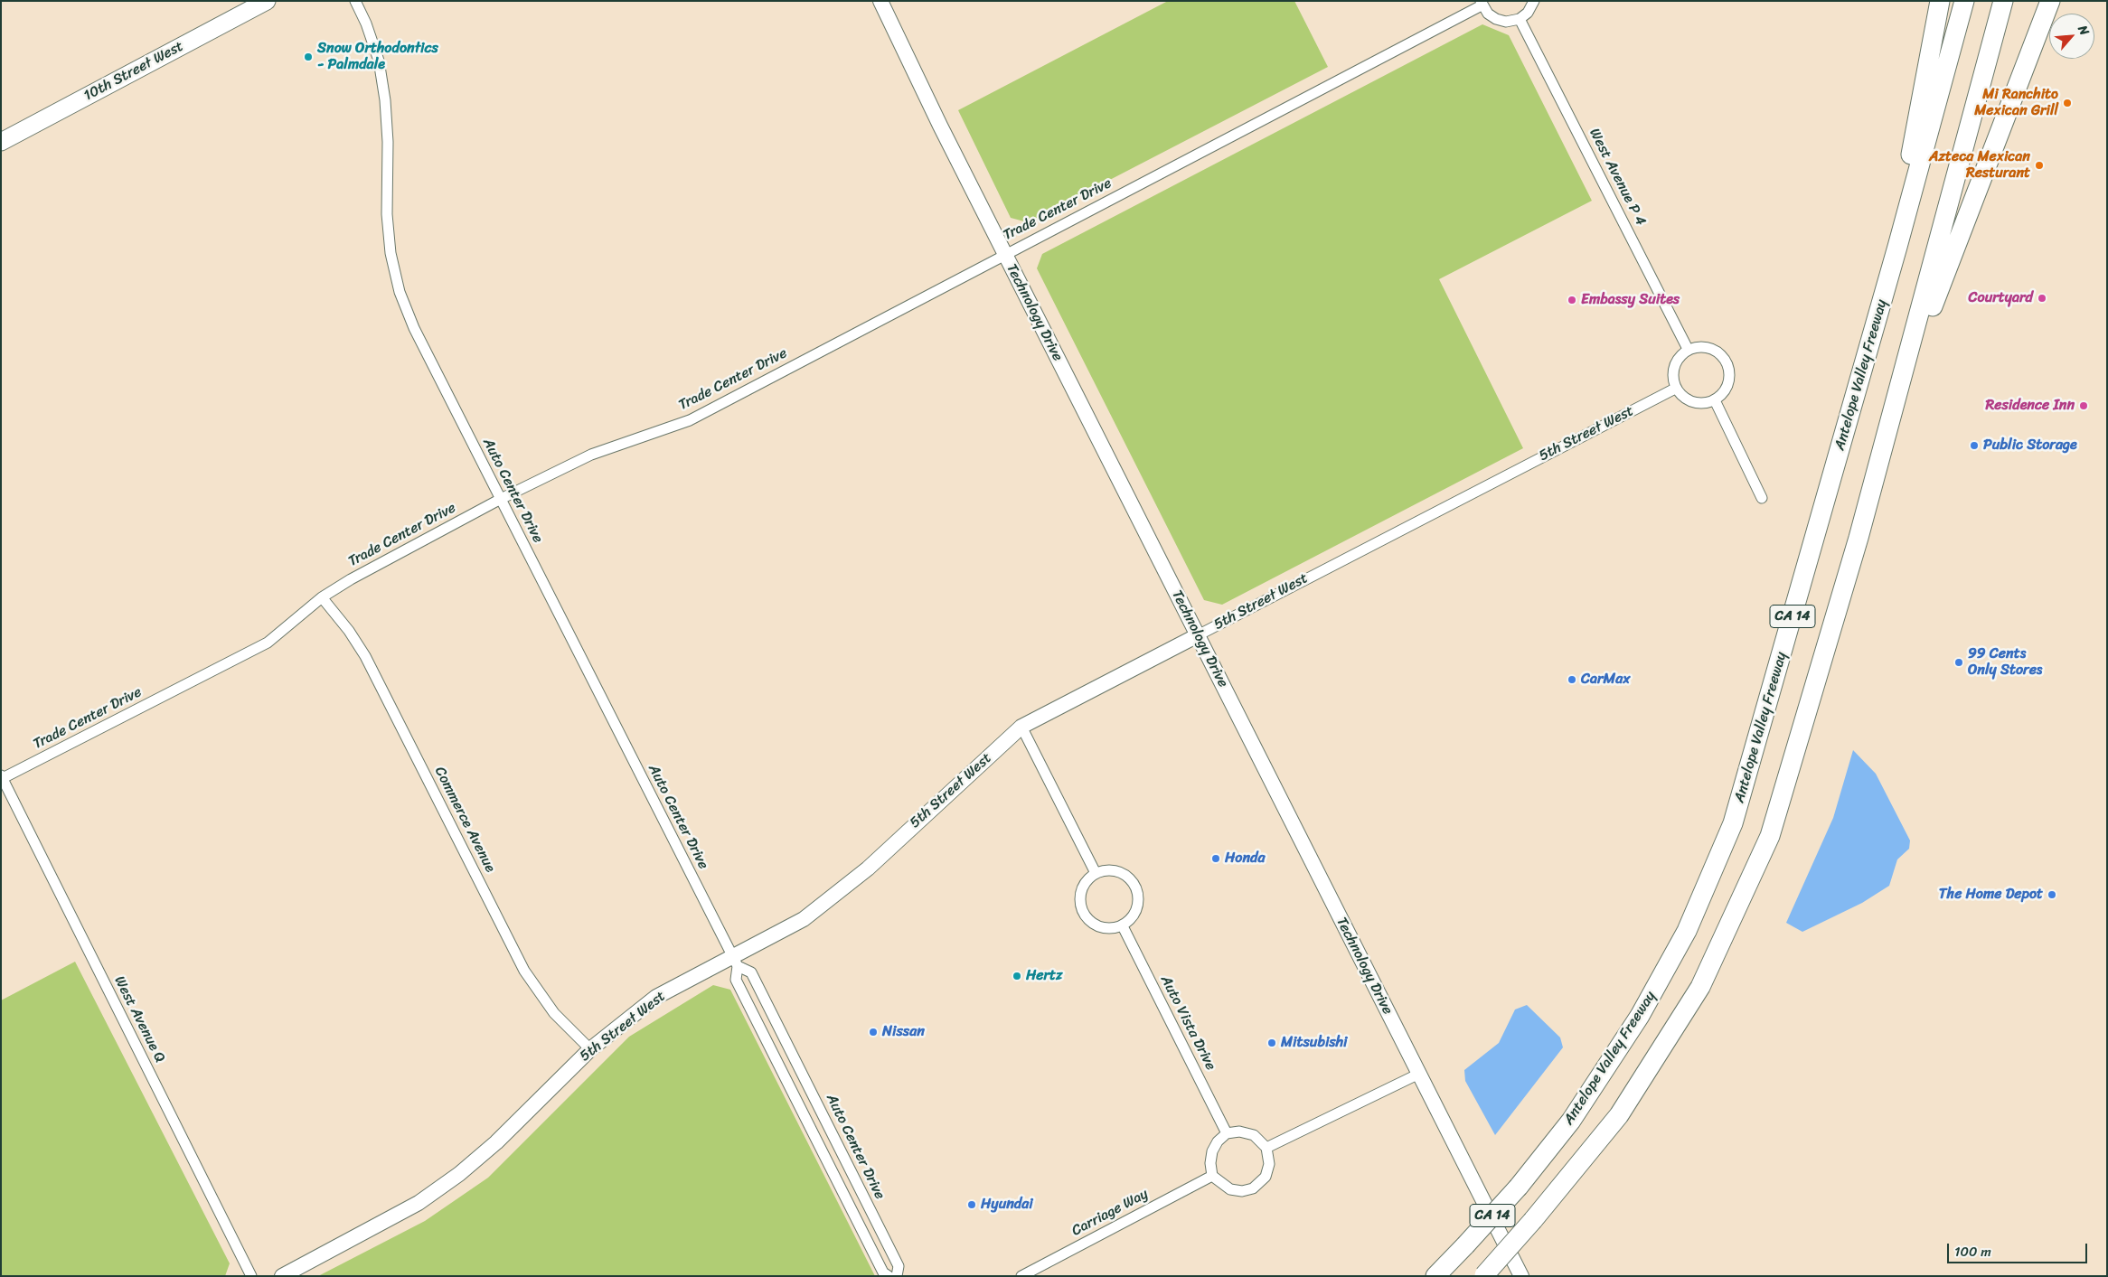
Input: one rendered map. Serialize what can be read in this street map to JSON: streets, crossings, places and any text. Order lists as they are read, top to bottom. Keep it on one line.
{"streets":{"highway":["Antelope Valley Freeway","CA 14"],"main road":["10th Street West","Technology Drive","5th Street West"],"street":["West Avenue P 4","Trade Center Drive","Auto Center Drive","Commerce Avenue","West Avenue Q","Auto Vista Drive","Carriage Way"]},"crossings":[["West Avenue P 4","5th Street West"],["Trade Center Drive","Technology Drive"],["Trade Center Drive","Auto Center Drive"],["Trade Center Drive","Commerce Avenue"],["Trade Center Drive","West Avenue Q"],["Technology Drive","5th Street West"],["5th Street West","Auto Center Drive"],["5th Street West","Commerce Avenue"],["Auto Vista Drive","Carriage Way"]],"places":["Snow Orthodontics - Palmdale","Mi Ranchito Mexican Grill","Azteca Mexican Resturant","Courtyard","Embassy Suites","Residence Inn","Public Storage","99 Cents Only Stores","CarMax","Honda","The Home Depot","Hertz","Nissan","Mitsubishi","Hyundai"],"scale_bar":"100 m","north":"top right"}
